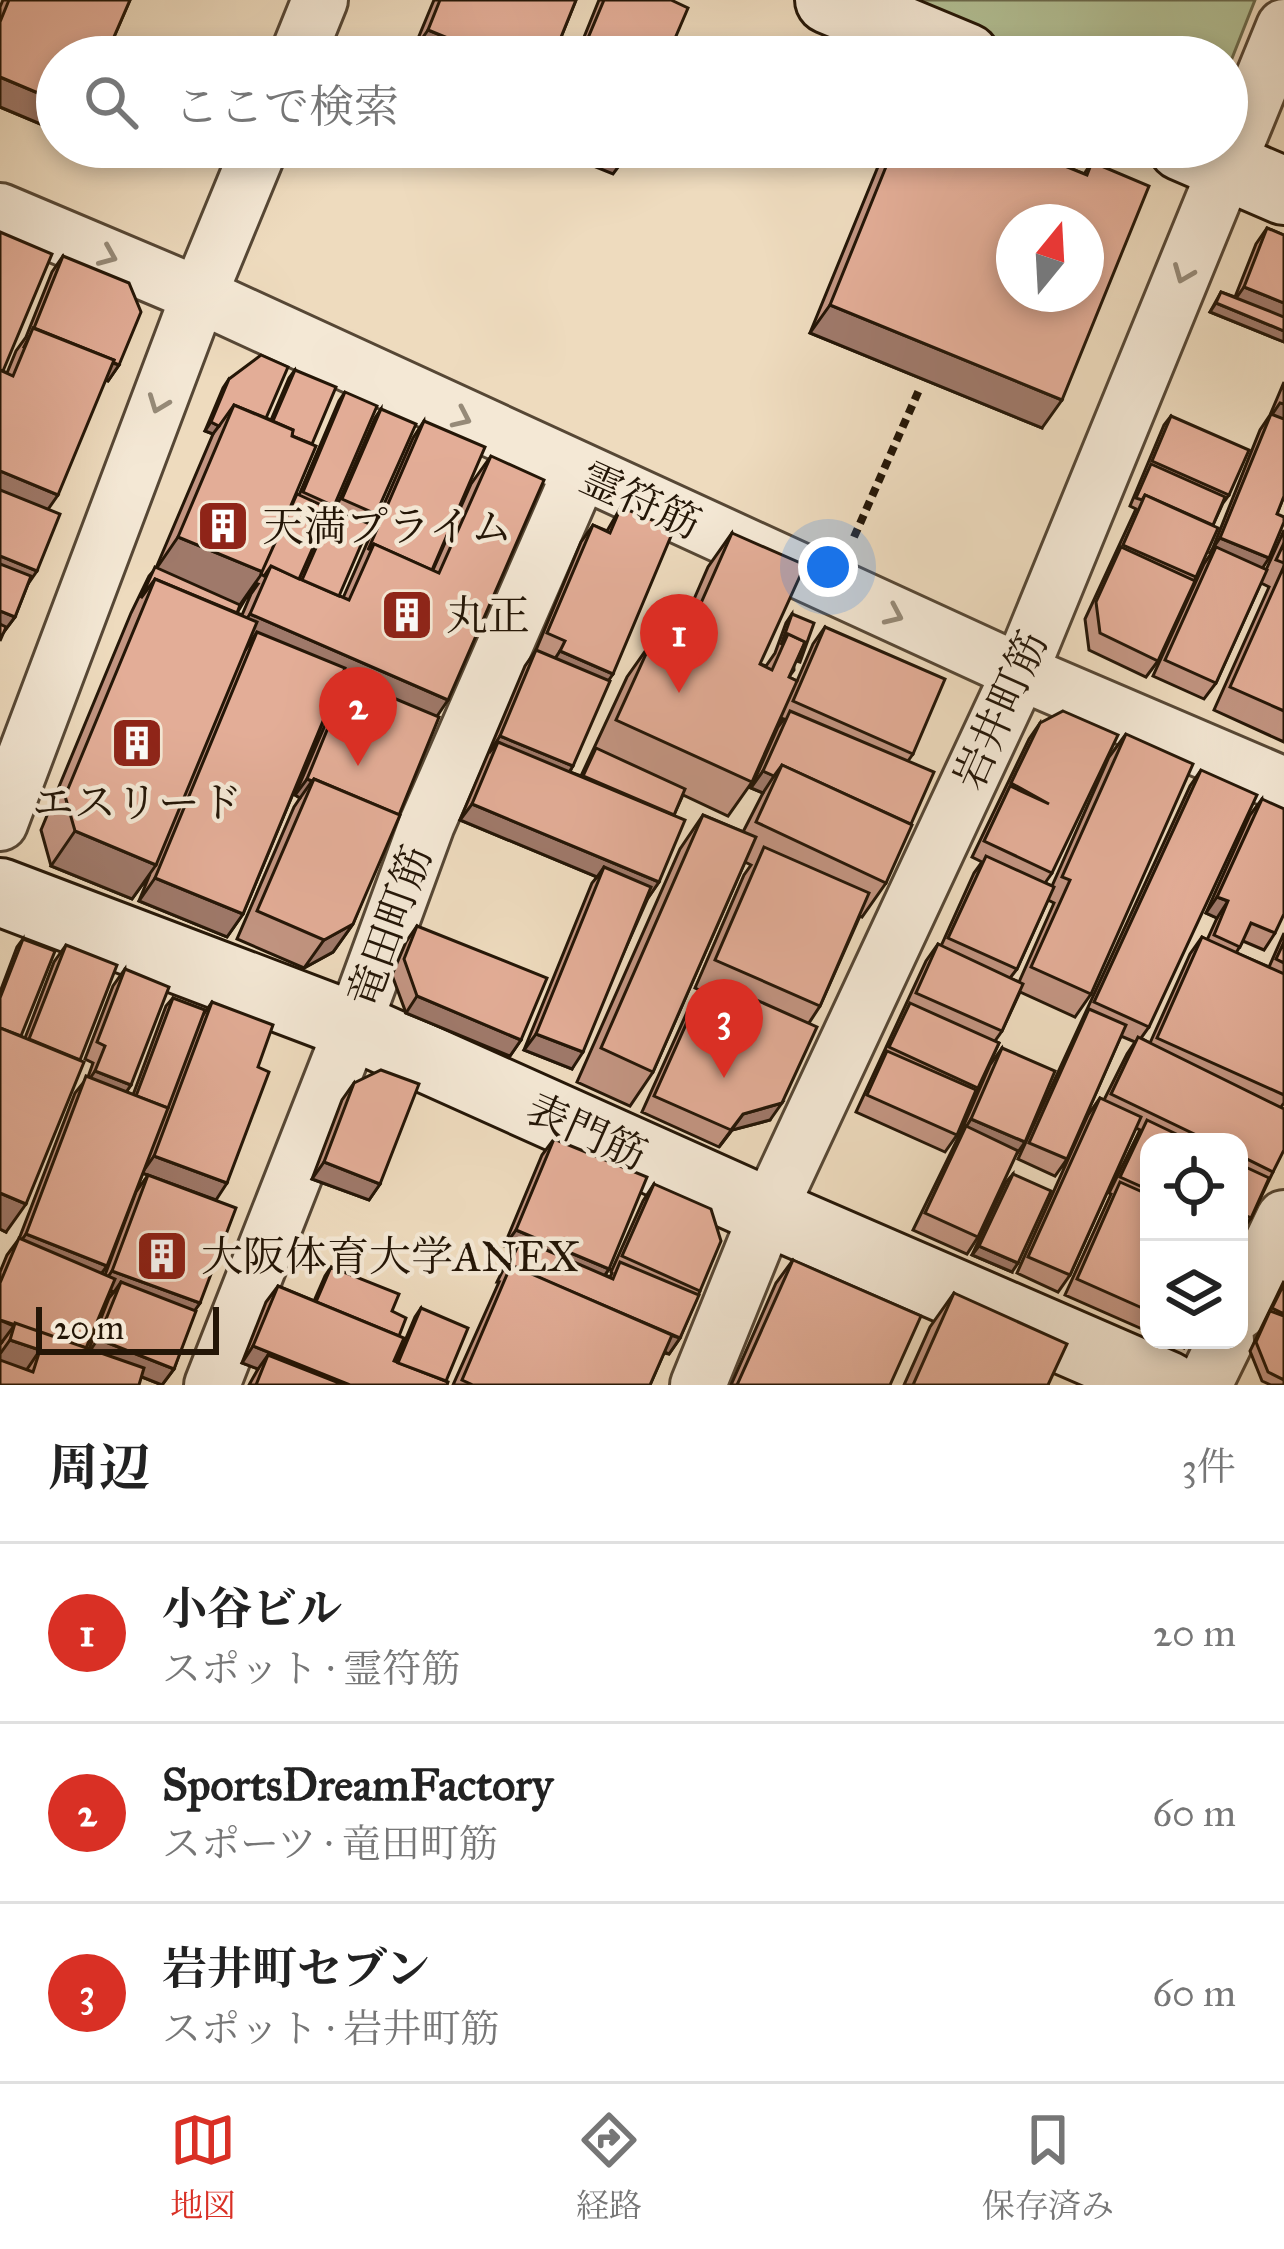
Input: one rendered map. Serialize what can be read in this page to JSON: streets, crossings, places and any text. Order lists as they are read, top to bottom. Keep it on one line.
{"streets":{"street":["霊符筋","岩井町筋","竜田町筋","表門筋"]},"crossings":[["霊符筋","岩井町筋"],["霊符筋","竜田町筋"],["岩井町筋","表門筋"],["竜田町筋","表門筋"]],"one_way":["霊符筋","岩井町筋"],"places":{"building":["天満プライム","丸正","エスリード","大阪体育大学ANEX"]},"scale_bar":"20 m","north":"top","page":{"search":"ここで検索","pins":["1","2","3"],"scale":"20 m","heading":["周辺","3件"],"list":[{"mark":"1","name":"小谷ビル","note":"スポット · 霊符筋","value":"20 m"},{"mark":"2","name":"SportsDreamFactory","note":"スポーツ · 竜田町筋","value":"60 m"},{"mark":"3","name":"岩井町セブン","note":"スポット · 岩井町筋","value":"60 m"}],"nav":["地図","経路","保存済み"]}}
